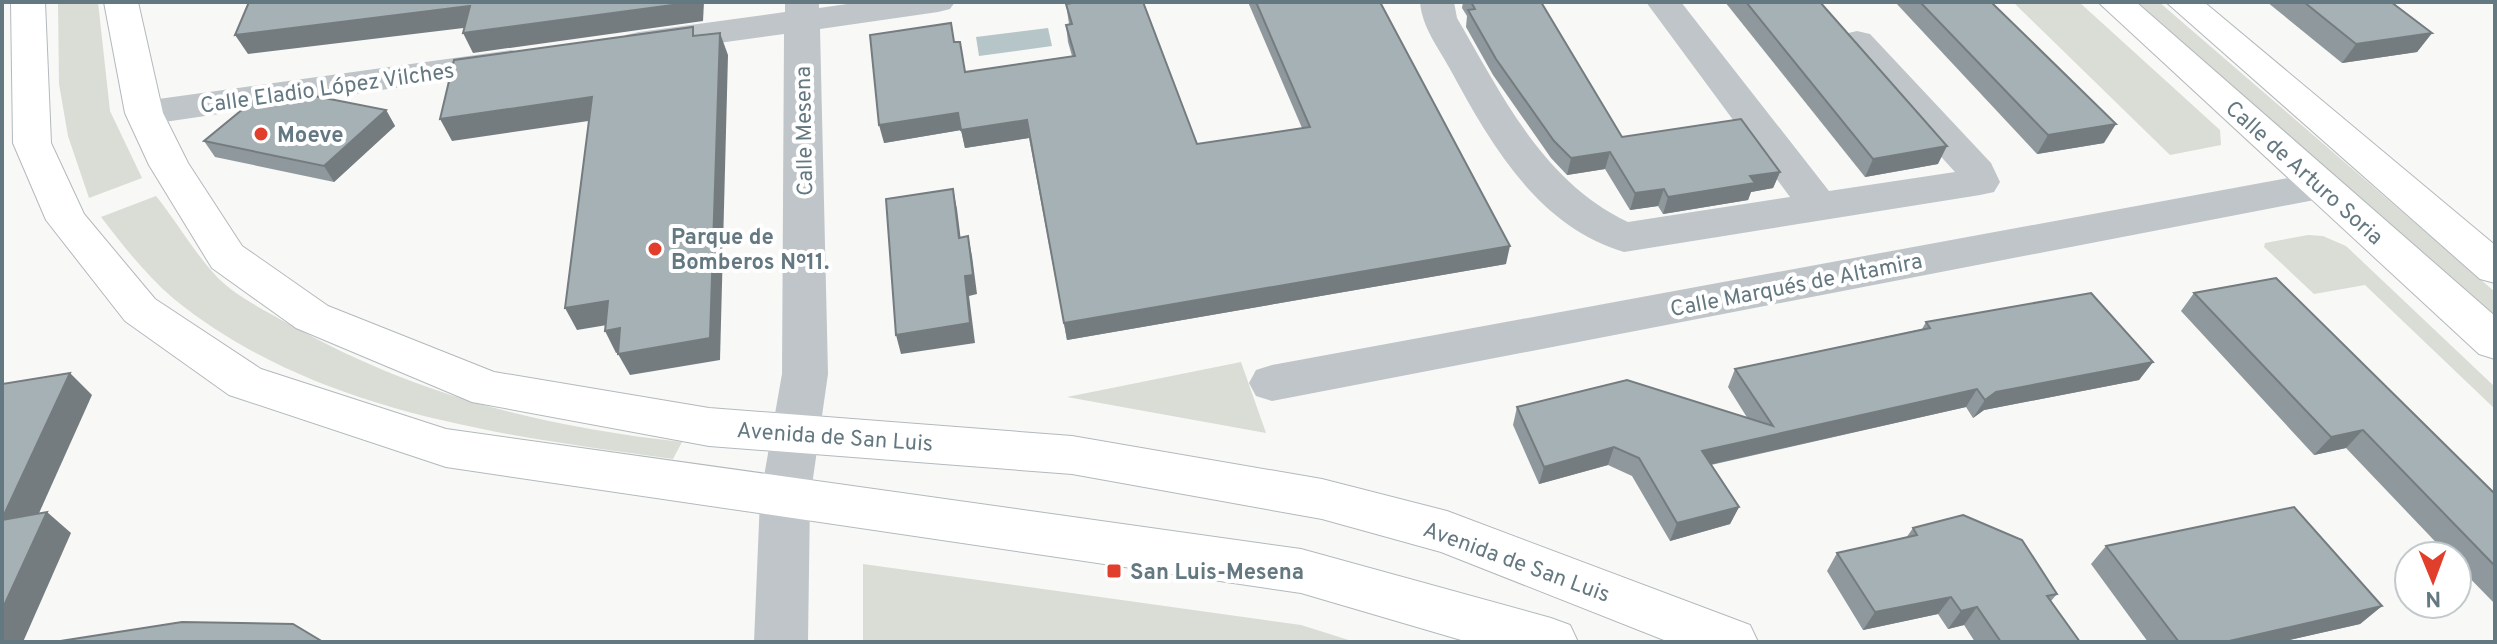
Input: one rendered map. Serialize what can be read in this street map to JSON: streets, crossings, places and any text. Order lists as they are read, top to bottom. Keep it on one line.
{"streets":{"street":["Calle Eladio López Vilches","Calle Mesena","Calle de Arturo Soria","Calle Marqués de Altamira","Avenida de San Luis"]},"crossings":[["Calle Eladio López Vilches","Avenida de San Luis"],["Calle Mesena","Avenida de San Luis"],["Calle de Arturo Soria","Calle Marqués de Altamira"]],"places":{"other":["Moeve","Parque de Bomberos Nº11."],"transit":["San Luis-Mesena"]},"north":"bottom"}
